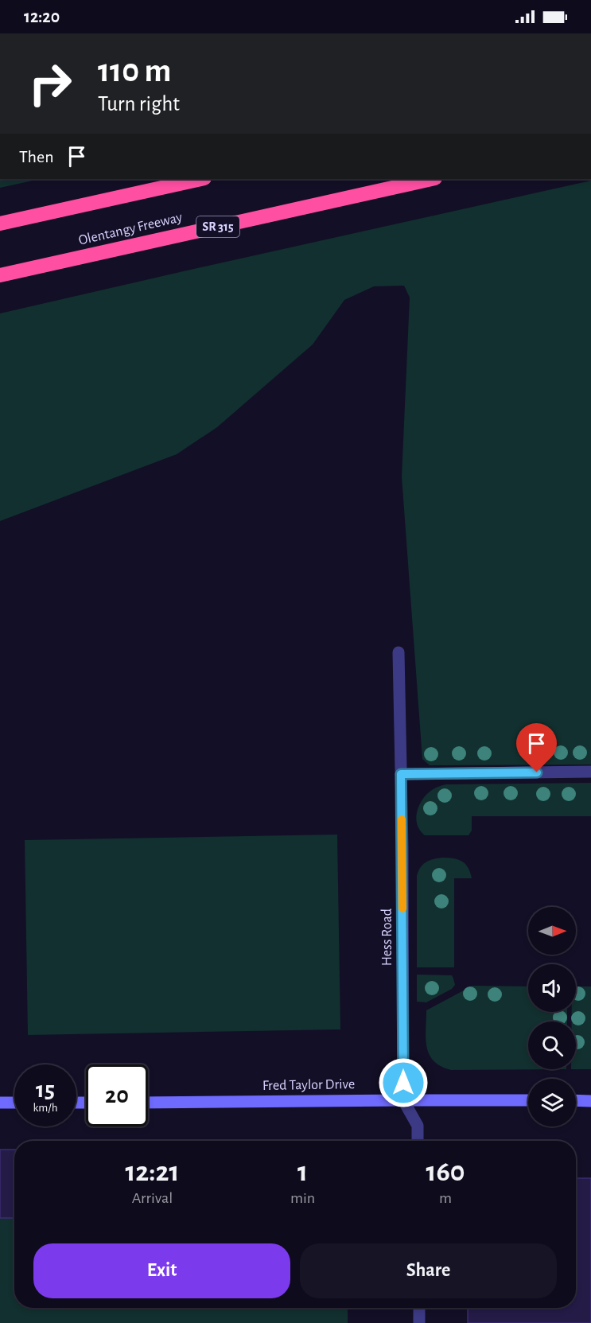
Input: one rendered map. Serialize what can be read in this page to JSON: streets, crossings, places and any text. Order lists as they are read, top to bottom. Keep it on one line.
{"streets":{"highway":["SR 315","Olentangy Freeway"],"street":["Hess Road","Fred Taylor Drive"]},"crossings":[["Hess Road","Fred Taylor Drive"]],"north":"right","page":{"status":"12:20","turn":["110 m","Turn right"],"then":"Then","speed":"15 km/h","limit":"20","eta":["12:21","Arrival","1","min","160","m"],"buttons":["Exit","Share"]}}
